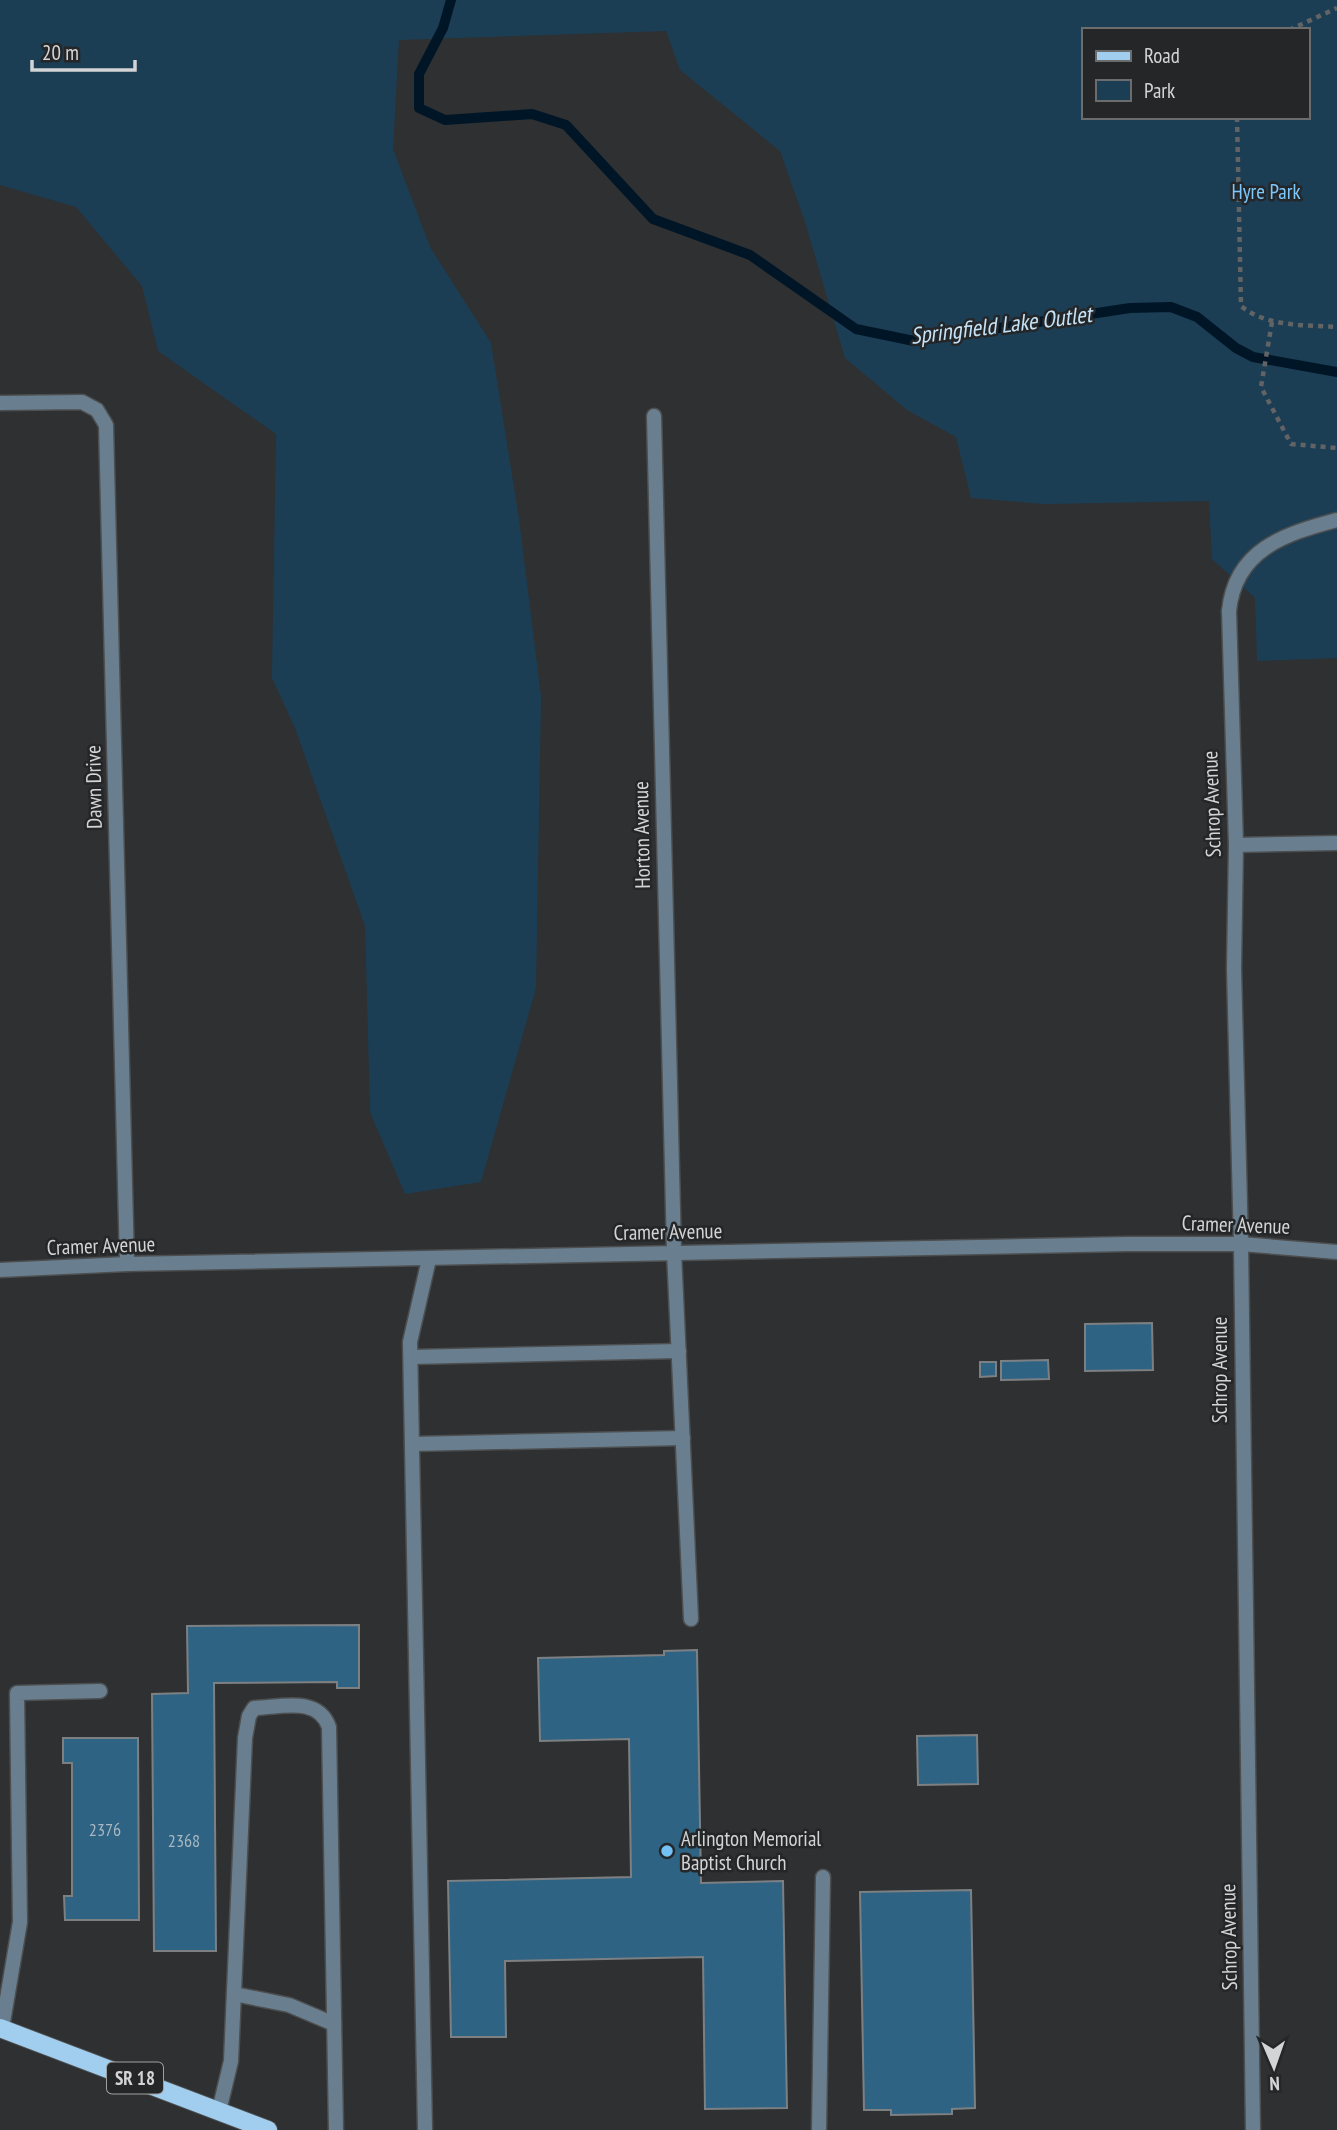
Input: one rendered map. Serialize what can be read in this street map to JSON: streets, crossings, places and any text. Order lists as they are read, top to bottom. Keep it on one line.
{"streets":{"main road":["SR 18"],"street":["Dawn Drive","Schrop Avenue","Horton Avenue","Cramer Avenue"]},"crossings":[["Dawn Drive","Cramer Avenue"],["Schrop Avenue","Cramer Avenue"],["Horton Avenue","Cramer Avenue"]],"water":["Springfield Lake Outlet"],"parks":["Hyre Park"],"places":["Arlington Memorial Baptist Church"],"house_numbers":["2376","2368"],"legend":["Road","Park"],"scale_bar":"20 m","north":"bottom"}
